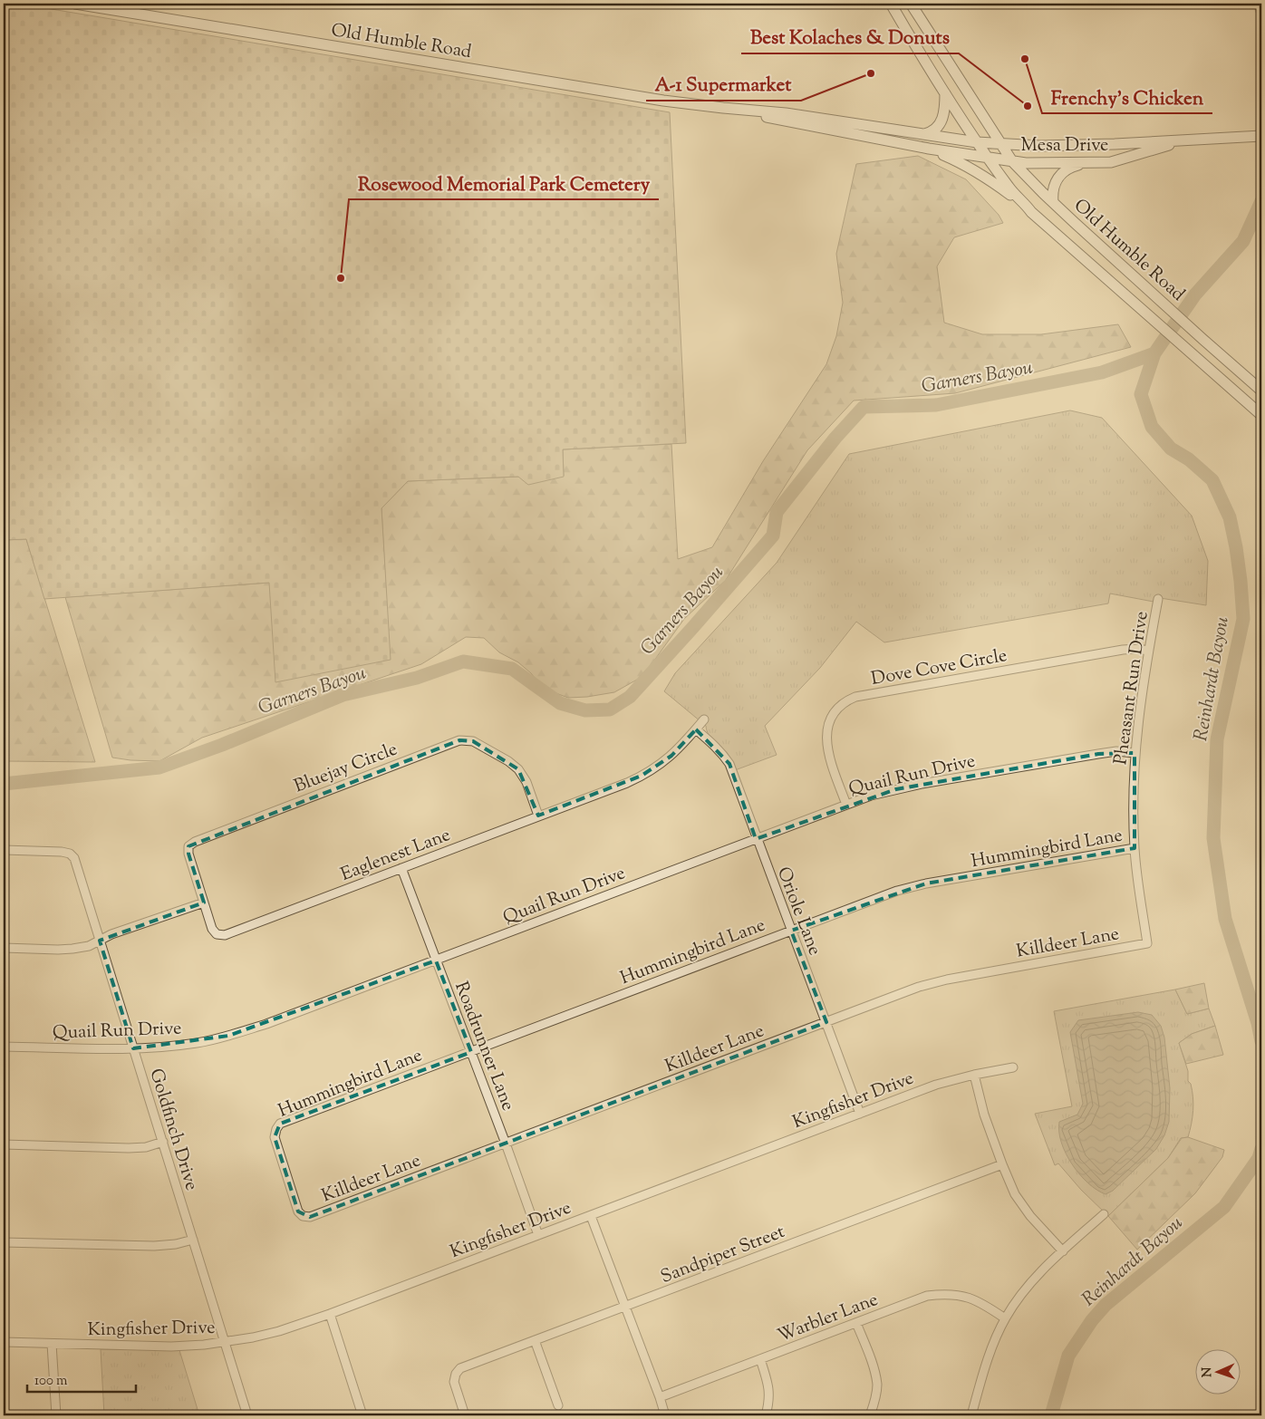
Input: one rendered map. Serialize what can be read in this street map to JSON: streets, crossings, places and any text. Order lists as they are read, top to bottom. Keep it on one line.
{"streets":{"main road":["Old Humble Road","Mesa Drive"],"street":["Dove Cove Circle","Pheasant Run Drive","Bluejay Circle","Quail Run Drive","Hummingbird Lane","Eaglenest Lane","Oriole Lane","Killdeer Lane","Roadrunner Lane","Kingfisher Drive","Goldfinch Drive","Sandpiper Street","Warbler Lane"]},"crossings":[["Old Humble Road","Mesa Drive"],["Dove Cove Circle","Pheasant Run Drive"],["Dove Cove Circle","Quail Run Drive"],["Pheasant Run Drive","Quail Run Drive"],["Pheasant Run Drive","Hummingbird Lane"],["Pheasant Run Drive","Killdeer Lane"],["Bluejay Circle","Eaglenest Lane"],["Quail Run Drive","Oriole Lane"],["Quail Run Drive","Roadrunner Lane"],["Quail Run Drive","Goldfinch Drive"],["Hummingbird Lane","Oriole Lane"],["Hummingbird Lane","Killdeer Lane"],["Hummingbird Lane","Roadrunner Lane"],["Eaglenest Lane","Oriole Lane"],["Eaglenest Lane","Roadrunner Lane"],["Oriole Lane","Killdeer Lane"],["Oriole Lane","Kingfisher Drive"],["Killdeer Lane","Roadrunner Lane"],["Roadrunner Lane","Kingfisher Drive"],["Kingfisher Drive","Goldfinch Drive"]],"water":["Garners Bayou","Reinhardt Bayou"],"places":["Frenchy's Chicken","A-1 Supermarket","Best Kolaches & Donuts","Rosewood Memorial Park Cemetery"],"scale_bar":"100 m","north":"left"}
